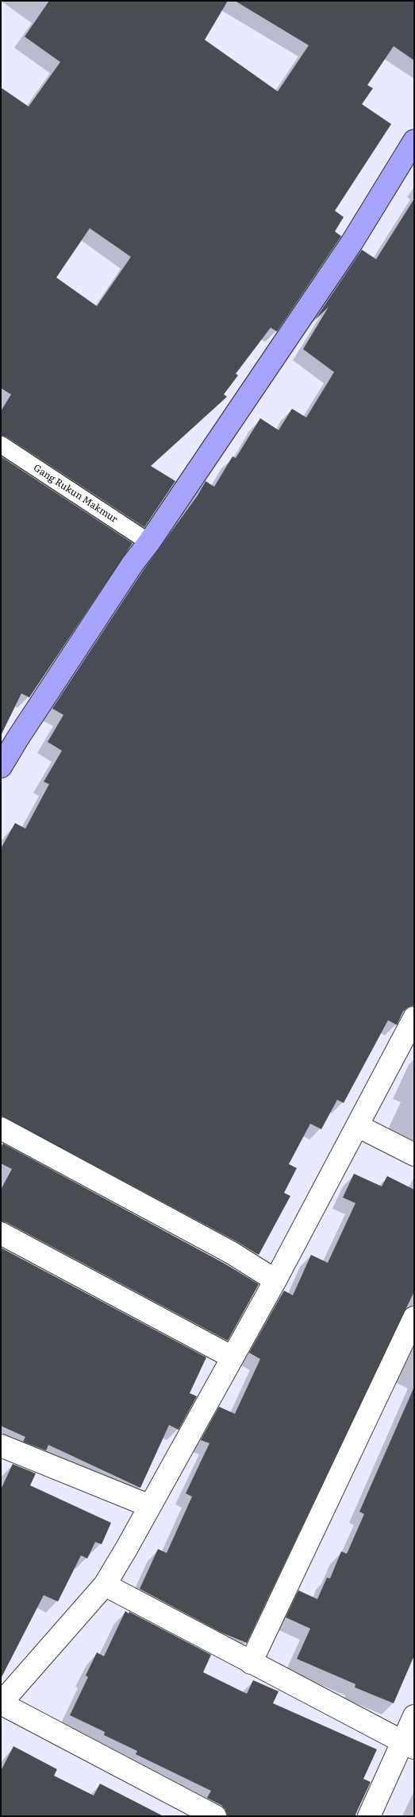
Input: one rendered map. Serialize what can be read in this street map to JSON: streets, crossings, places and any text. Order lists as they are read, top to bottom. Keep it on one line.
{"streets":{"lane":["Gang Rukun Makmur"]}}
